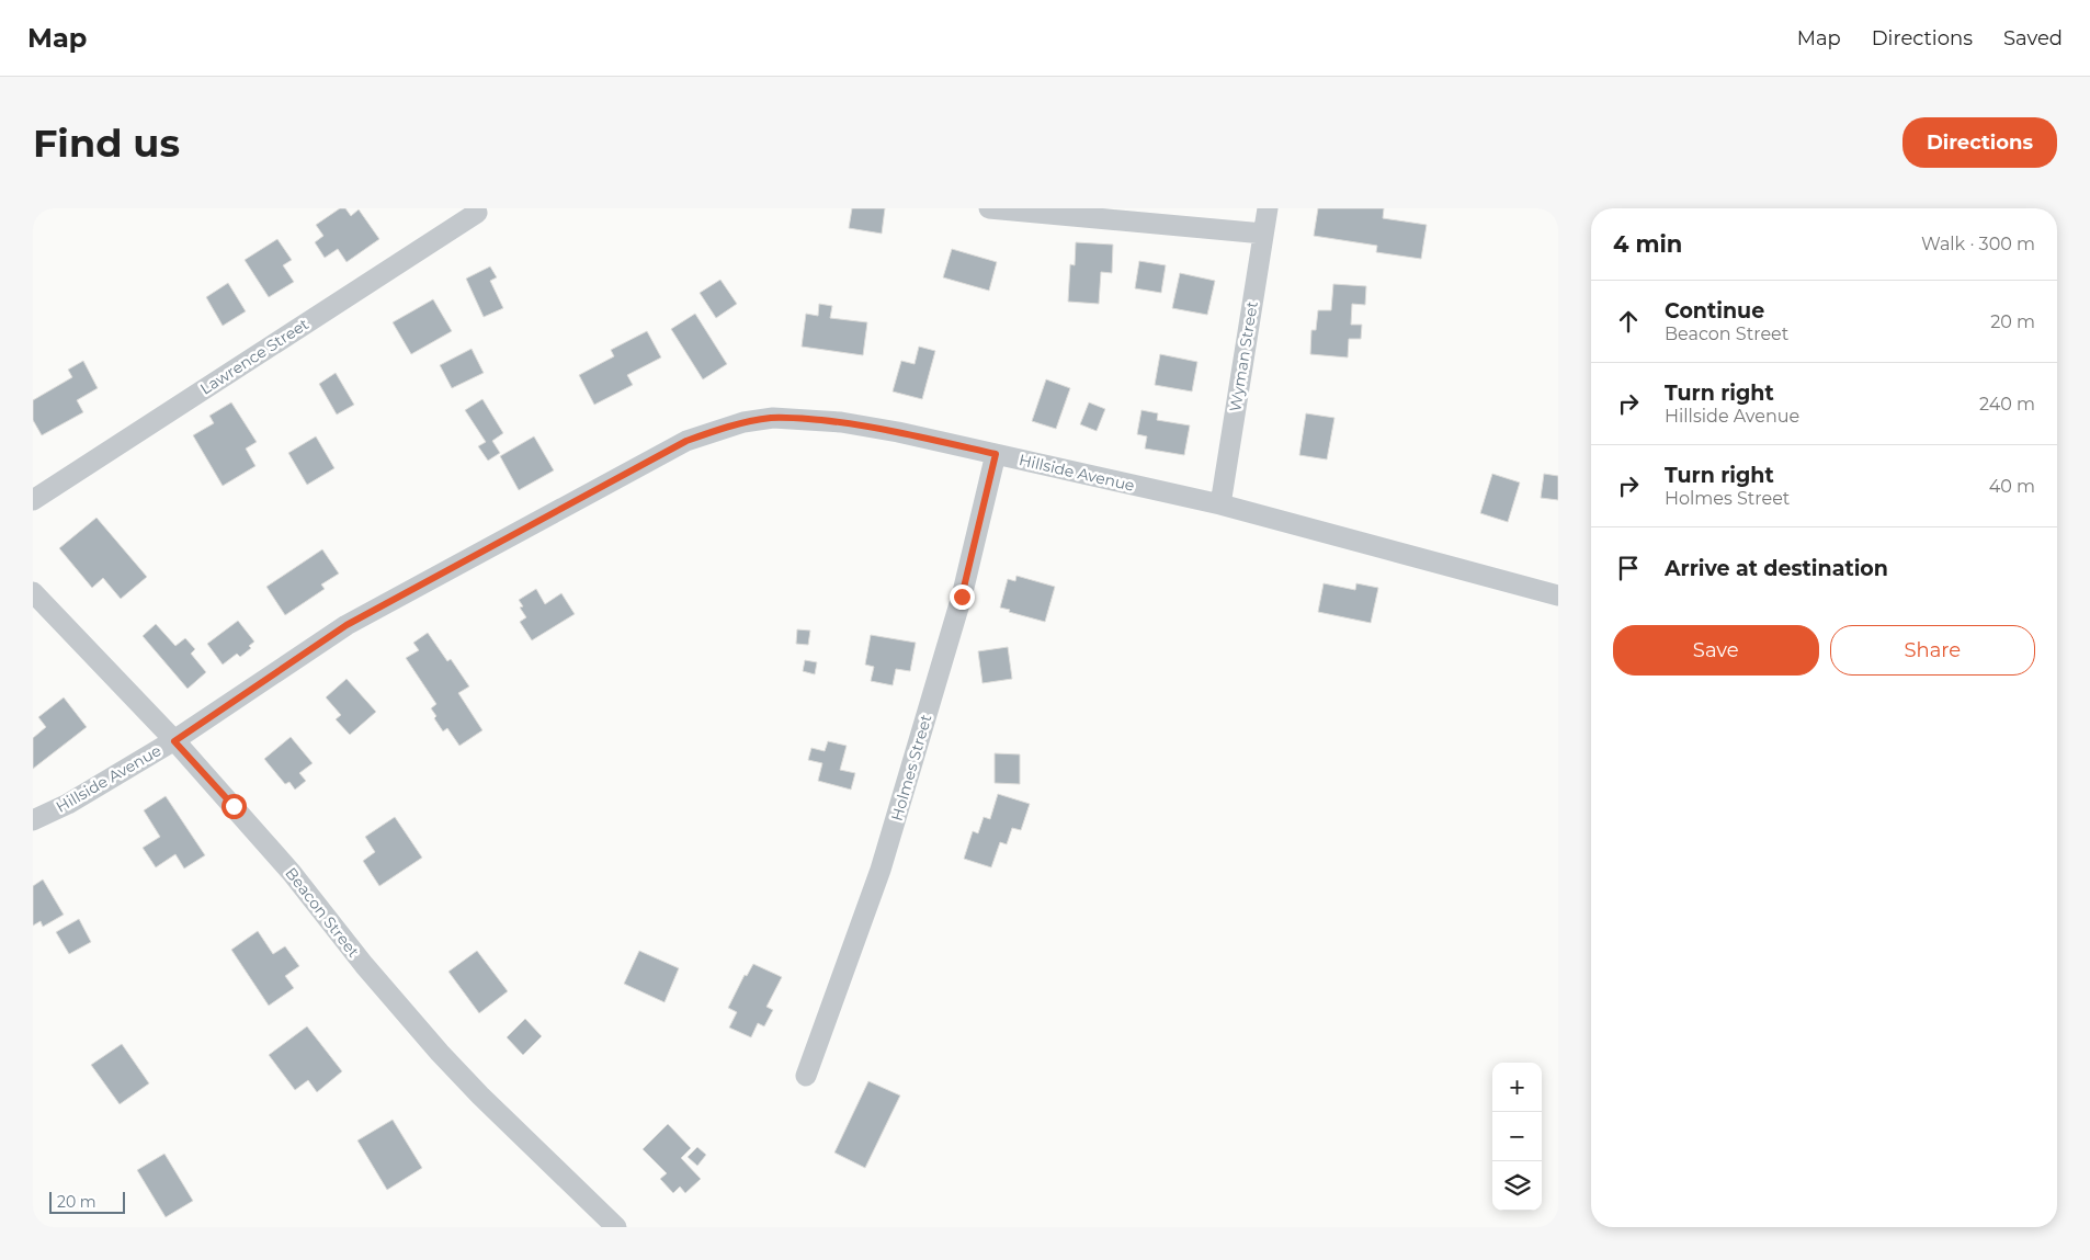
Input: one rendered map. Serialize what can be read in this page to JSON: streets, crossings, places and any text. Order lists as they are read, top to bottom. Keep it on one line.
{"streets":{"street":["Lawrence Street","Wyman Street","Hillside Avenue","Holmes Street","Beacon Street"]},"crossings":[["Wyman Street","Hillside Avenue"],["Hillside Avenue","Holmes Street"],["Hillside Avenue","Beacon Street"]],"scale_bar":"20 m","page":{"header":"Map","nav":["Map","Directions","Saved"],"buttons":["Directions",["Save","Share"]],"title":"Find us","heading":["4 min","Walk · 300 m"],"list":[["Continue","Beacon Street","20 m"],["Turn right","Hillside Avenue","240 m"],["Turn right","Holmes Street","40 m"],"Arrive at destination"],"map_buttons":["+","−"],"scale":"20 m"}}
